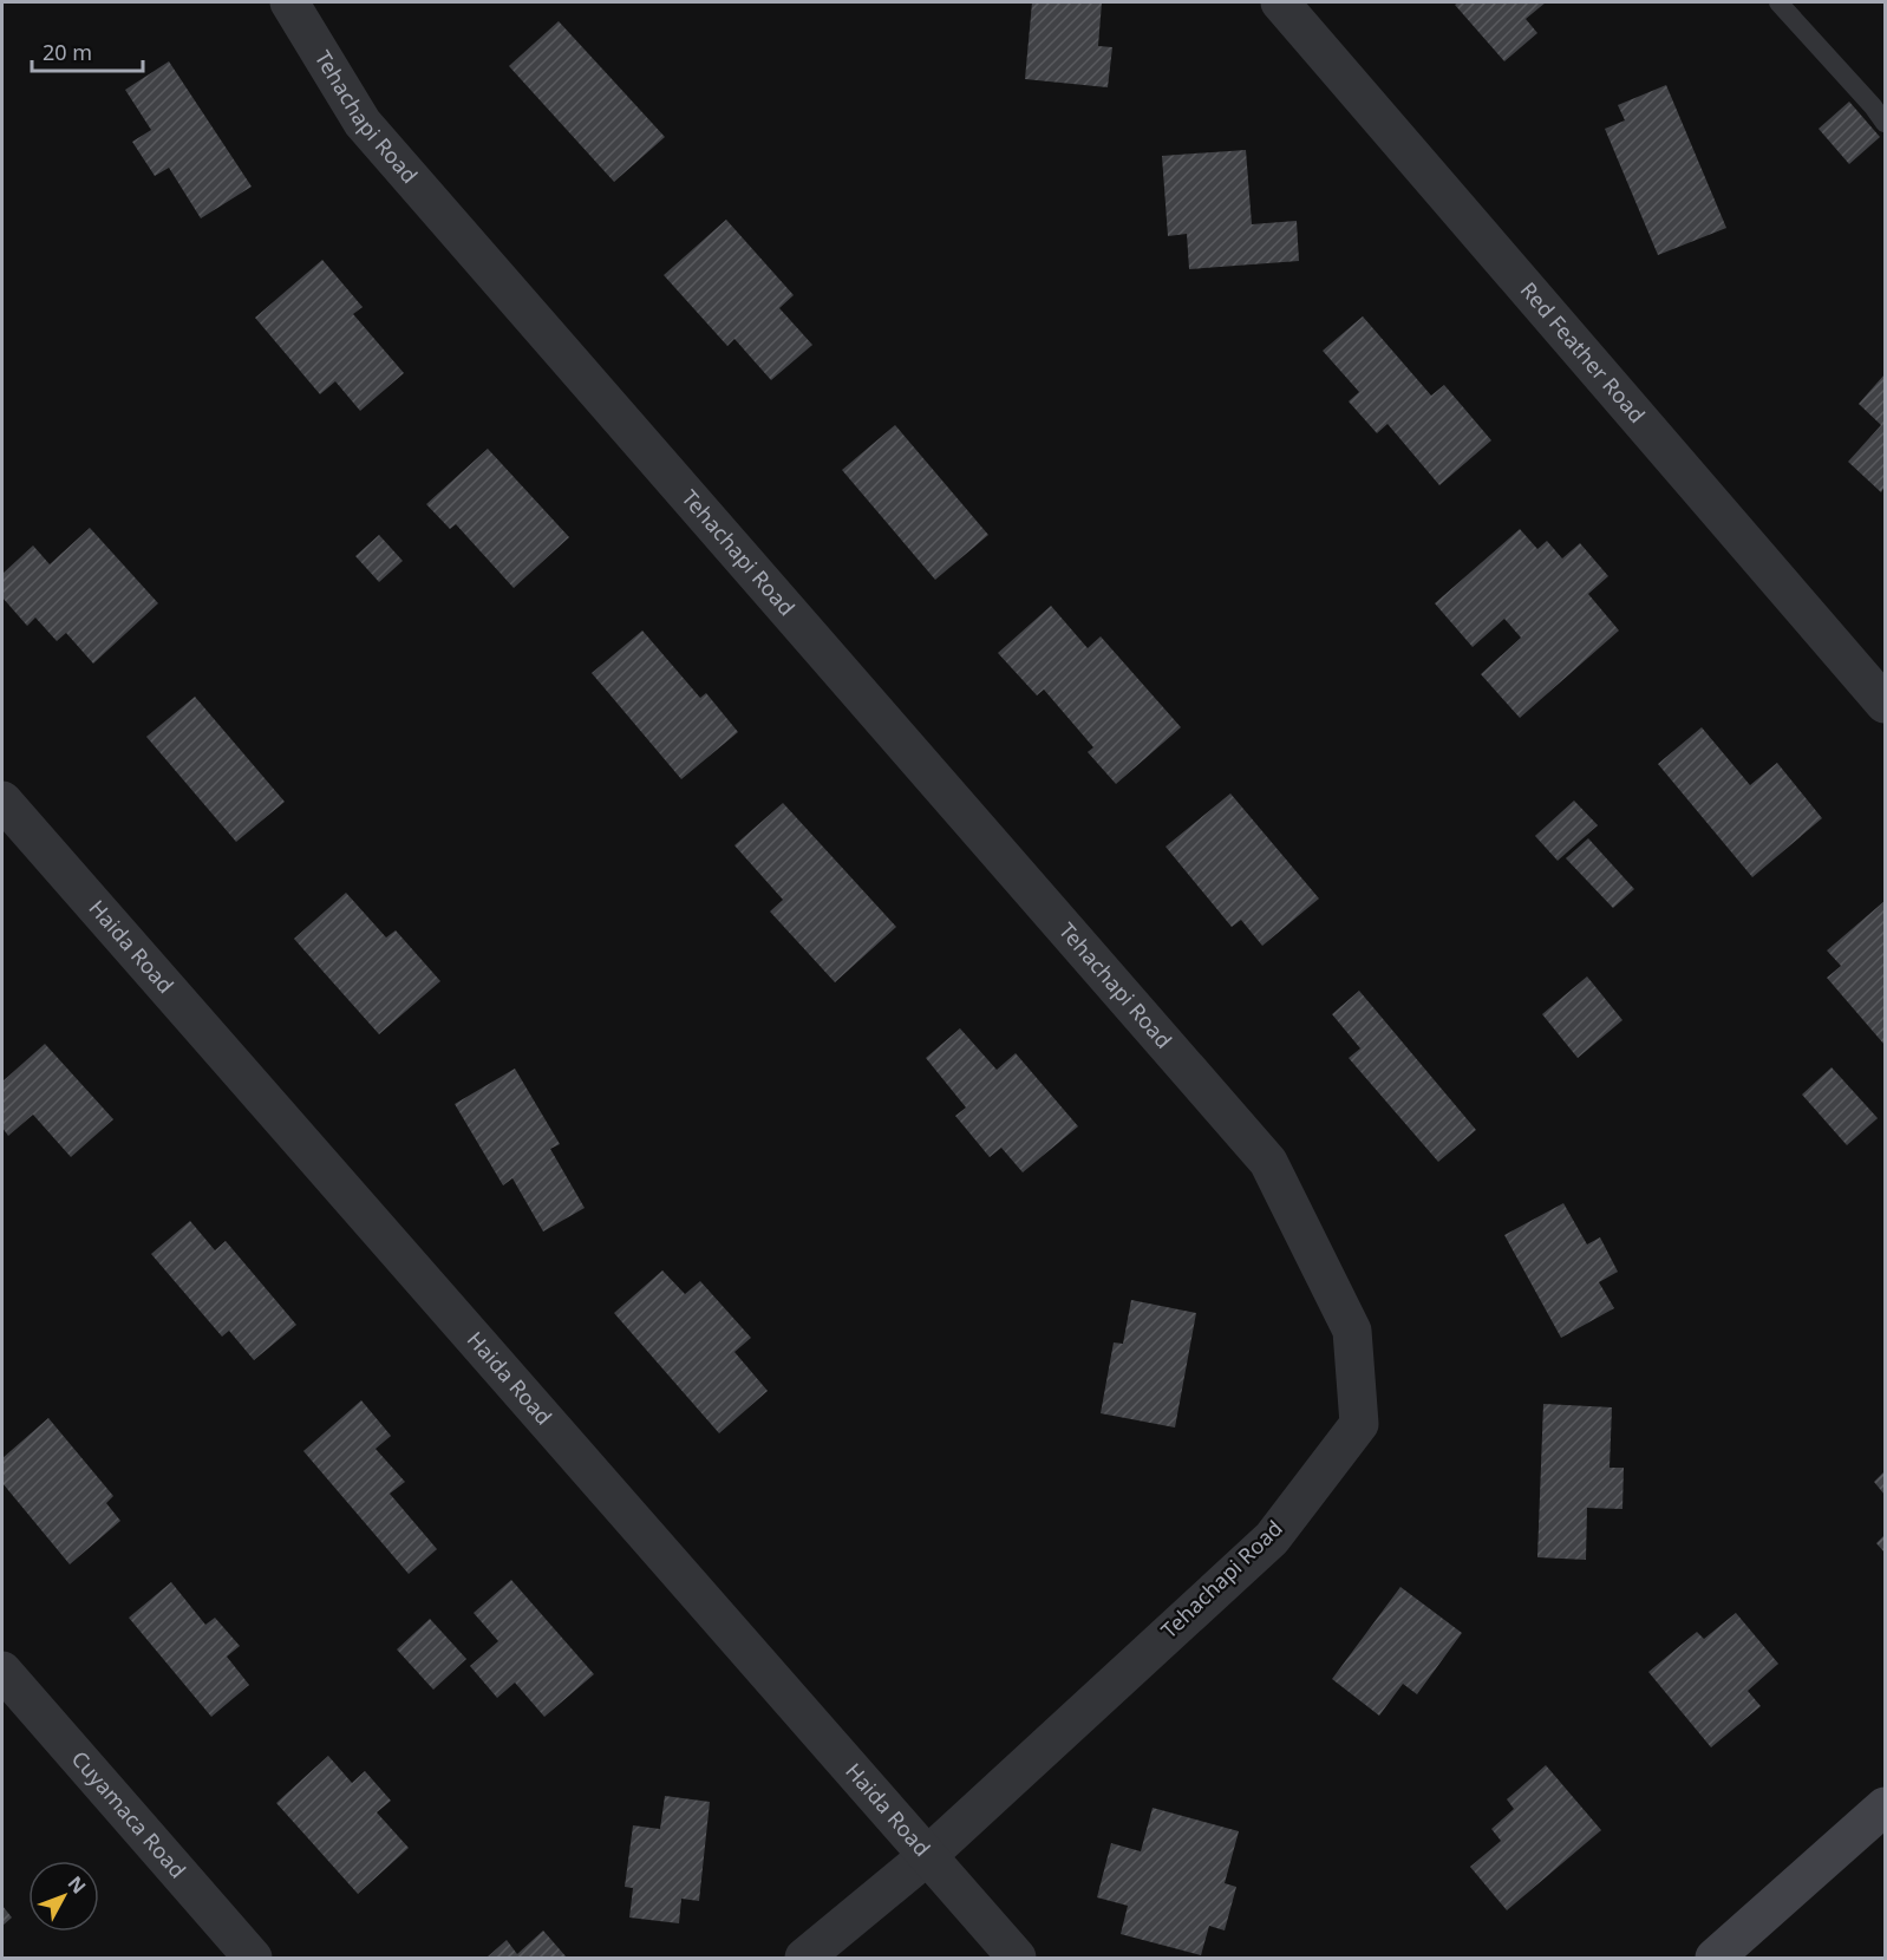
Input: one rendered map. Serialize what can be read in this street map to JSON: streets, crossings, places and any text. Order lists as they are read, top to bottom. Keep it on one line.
{"streets":{"street":["Tehachapi Road","Red Feather Road","Haida Road","Cuyamaca Road"]},"crossings":[["Tehachapi Road","Haida Road"]],"scale_bar":"20 m","north":"top right"}
